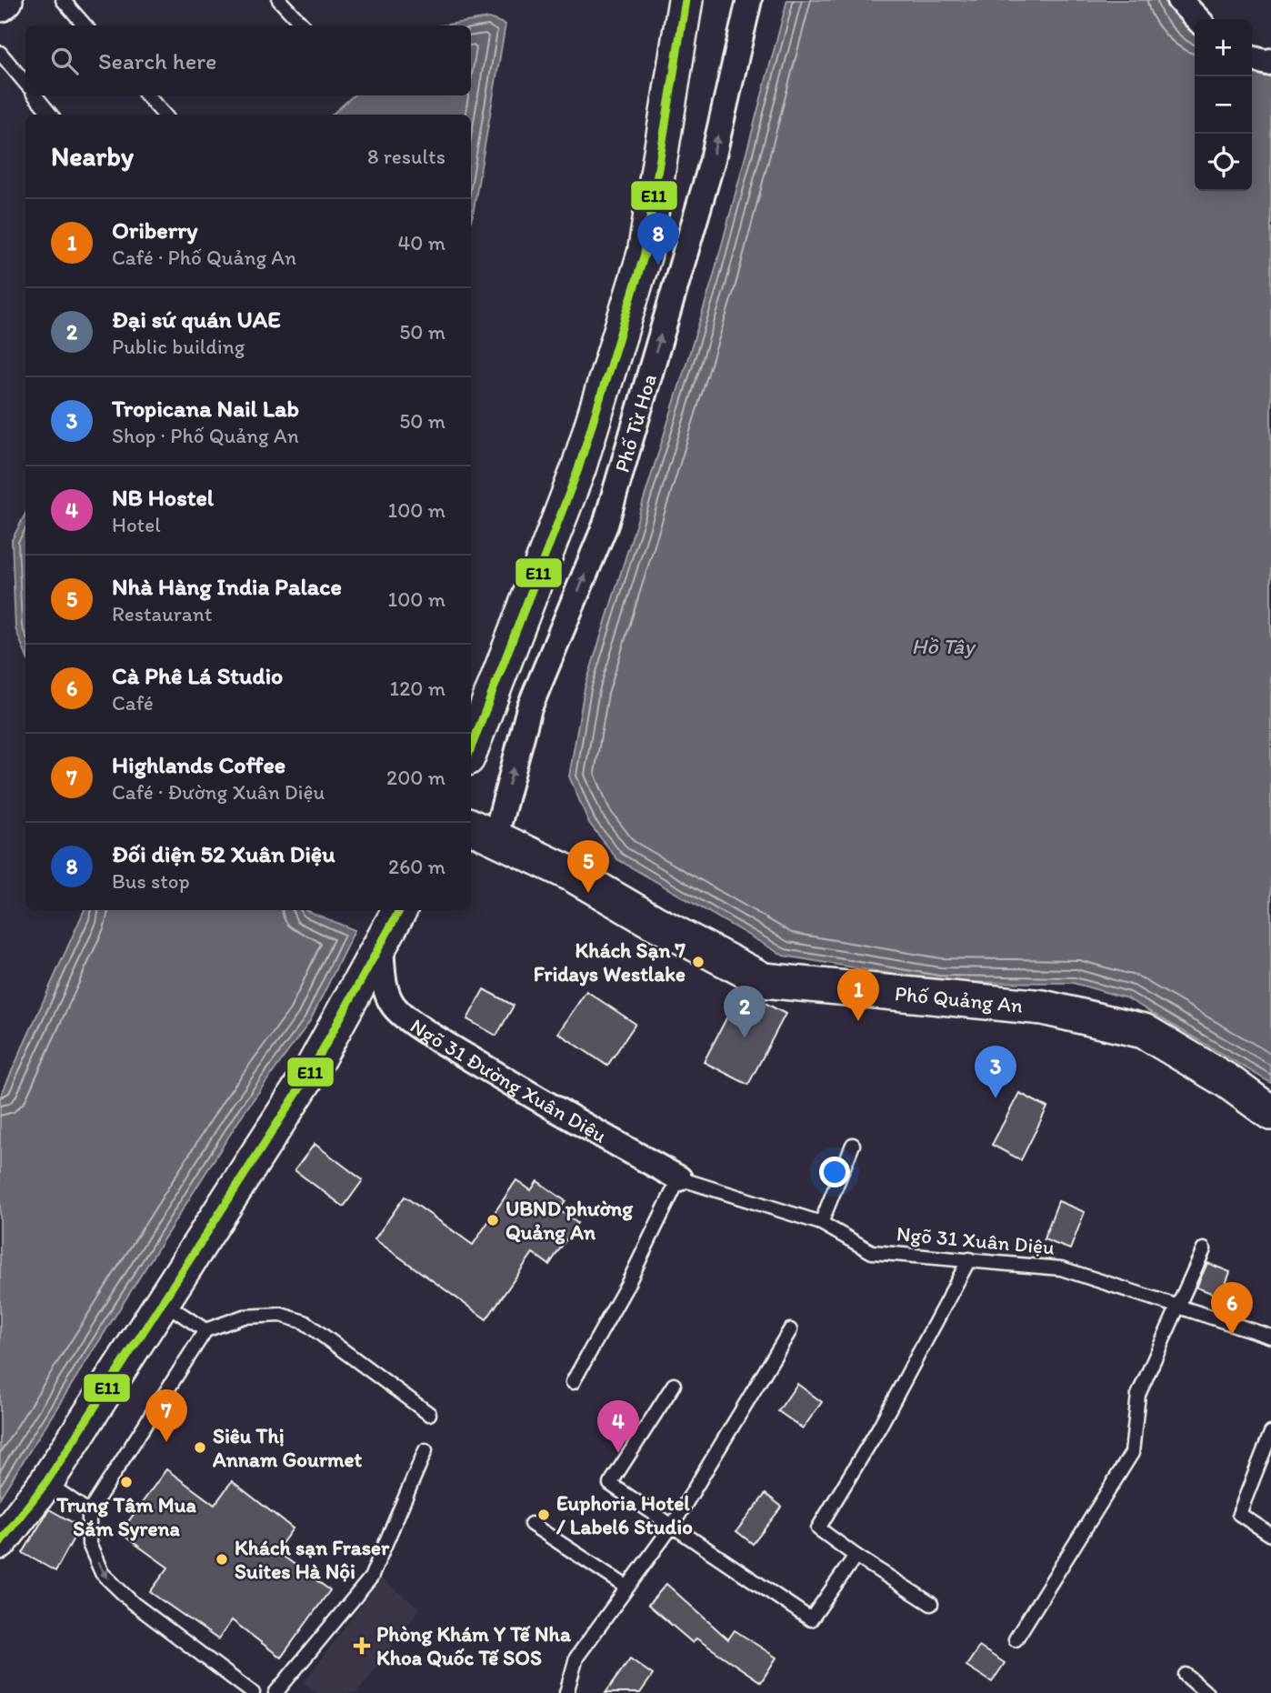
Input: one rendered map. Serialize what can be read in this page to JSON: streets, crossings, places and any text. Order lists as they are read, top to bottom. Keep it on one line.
{"streets":{"street":["Phố Từ Hoa","Phố Quảng An","Ngõ 31 Đường Xuân Diệu"],"lane":["Ngõ 31 Xuân Diệu"]},"crossings":[["Phố Từ Hoa","Phố Quảng An"],["Ngõ 31 Đường Xuân Diệu","Ngõ 31 Xuân Diệu"]],"water":["Hồ Tây"],"places":{"other":["Khách Sạn 7 Fridays Westlake","UBND phường Quảng An","Siêu Thị Annam Gourmet","Trung Tâm Mua Sắm Syrena","Euphoria Hotel / Label6 Studio","Khách sạn Fraser Suites Hà Nội"],"health":["Phòng Khám Y Tế Nha Khoa Quốc Tế SOS"]},"lines":["transit line E11"],"page":{"map_buttons":["+","−"],"search":"Search here","heading":["Nearby","8 results"],"list":[{"mark":"1","name":"Oriberry","note":"Café · Phố Quảng An","value":"40 m"},{"mark":"2","name":"Đại sứ quán UAE","note":"Public building","value":"50 m"},{"mark":"3","name":"Tropicana Nail Lab","note":"Shop · Phố Quảng An","value":"50 m"},{"mark":"4","name":"NB Hostel","note":"Hotel","value":"100 m"},{"mark":"5","name":"Nhà Hàng India Palace","note":"Restaurant","value":"100 m"},{"mark":"6","name":"Cà Phê Lá Studio","note":"Café","value":"120 m"},{"mark":"7","name":"Highlands Coffee","note":"Café · Đường Xuân Diệu","value":"200 m"},{"mark":"8","name":"Đối diện 52 Xuân Diệu","note":"Bus stop","value":"260 m"}],"pins":["8","5","1","2","3","6","7","4"]}}
